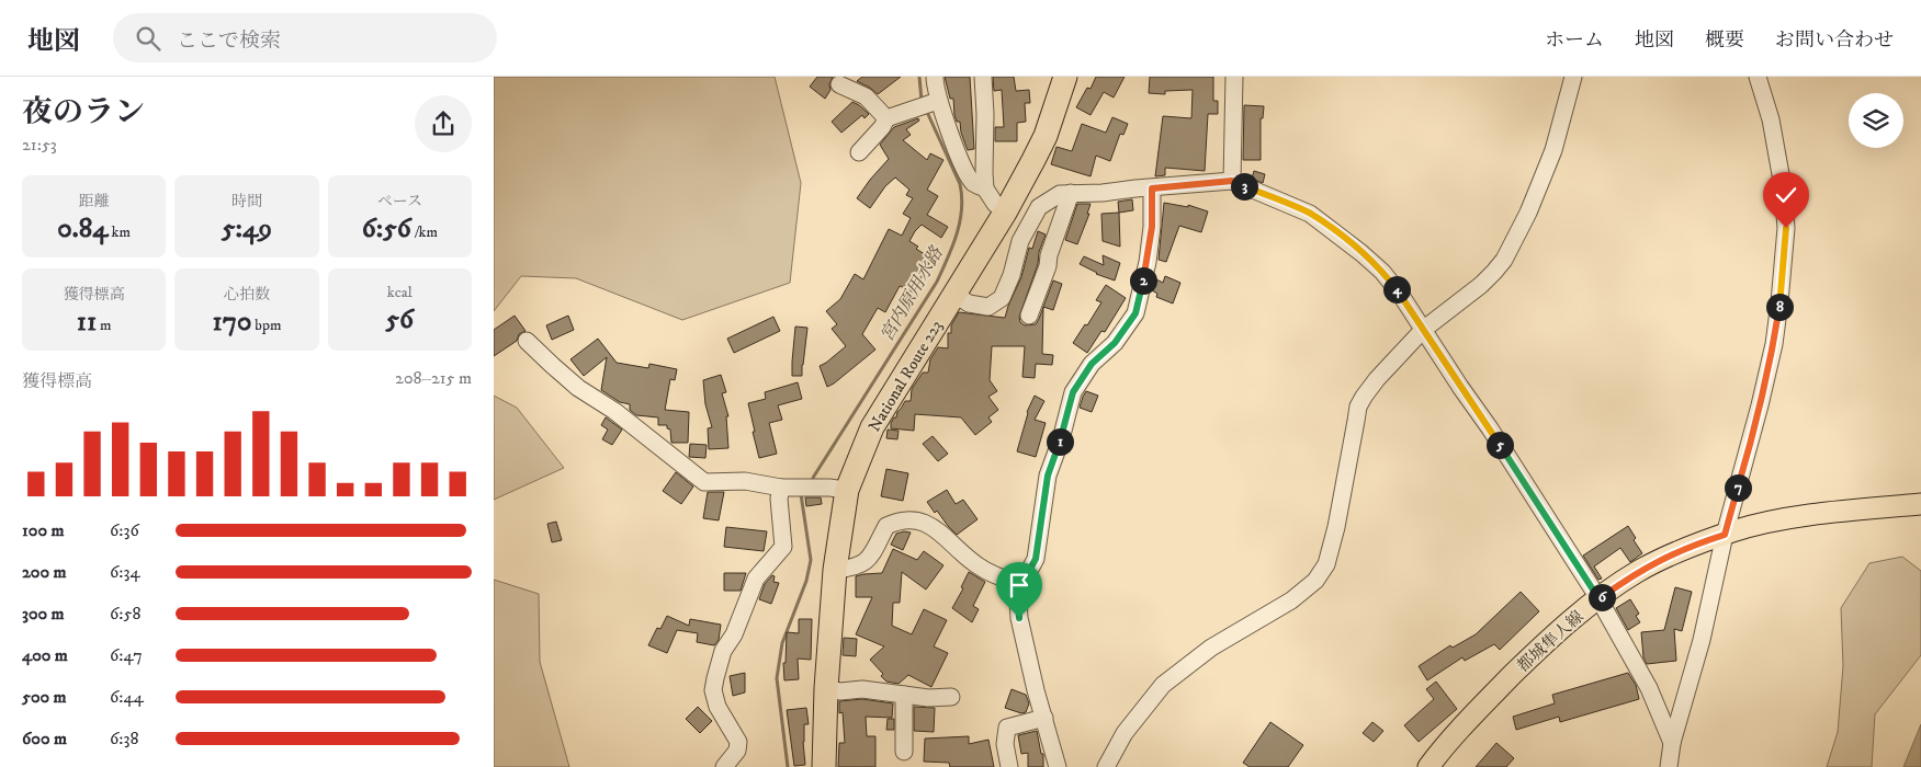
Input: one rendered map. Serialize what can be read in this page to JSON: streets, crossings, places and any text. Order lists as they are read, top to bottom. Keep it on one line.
{"streets":{"highway":["National Route 223"],"main road":["都城隼人線"]},"water":["宮内原用水路"],"page":{"header":"地図","search":"ここで検索","nav":["ホーム","地図","概要","お問い合わせ"],"heading":["夜のラン","21:53"],"stats":[["距離","0.84 km"],["時間","5:49"],["ペース","6:56 /km"],["獲得標高","11 m"],["心拍数","170 bpm"],["kcal","56"]],"pins":["3","2","4","8","1","5","7","6"],"chart":["獲得標高","208–215 m"],"list":[{"name":"100 m","note":"6:36"},{"name":"200 m","note":"6:34"},{"name":"300 m","note":"6:58"},{"name":"400 m","note":"6:47"},{"name":"500 m","note":"6:44"},{"name":"600 m","note":"6:38"}]}}
